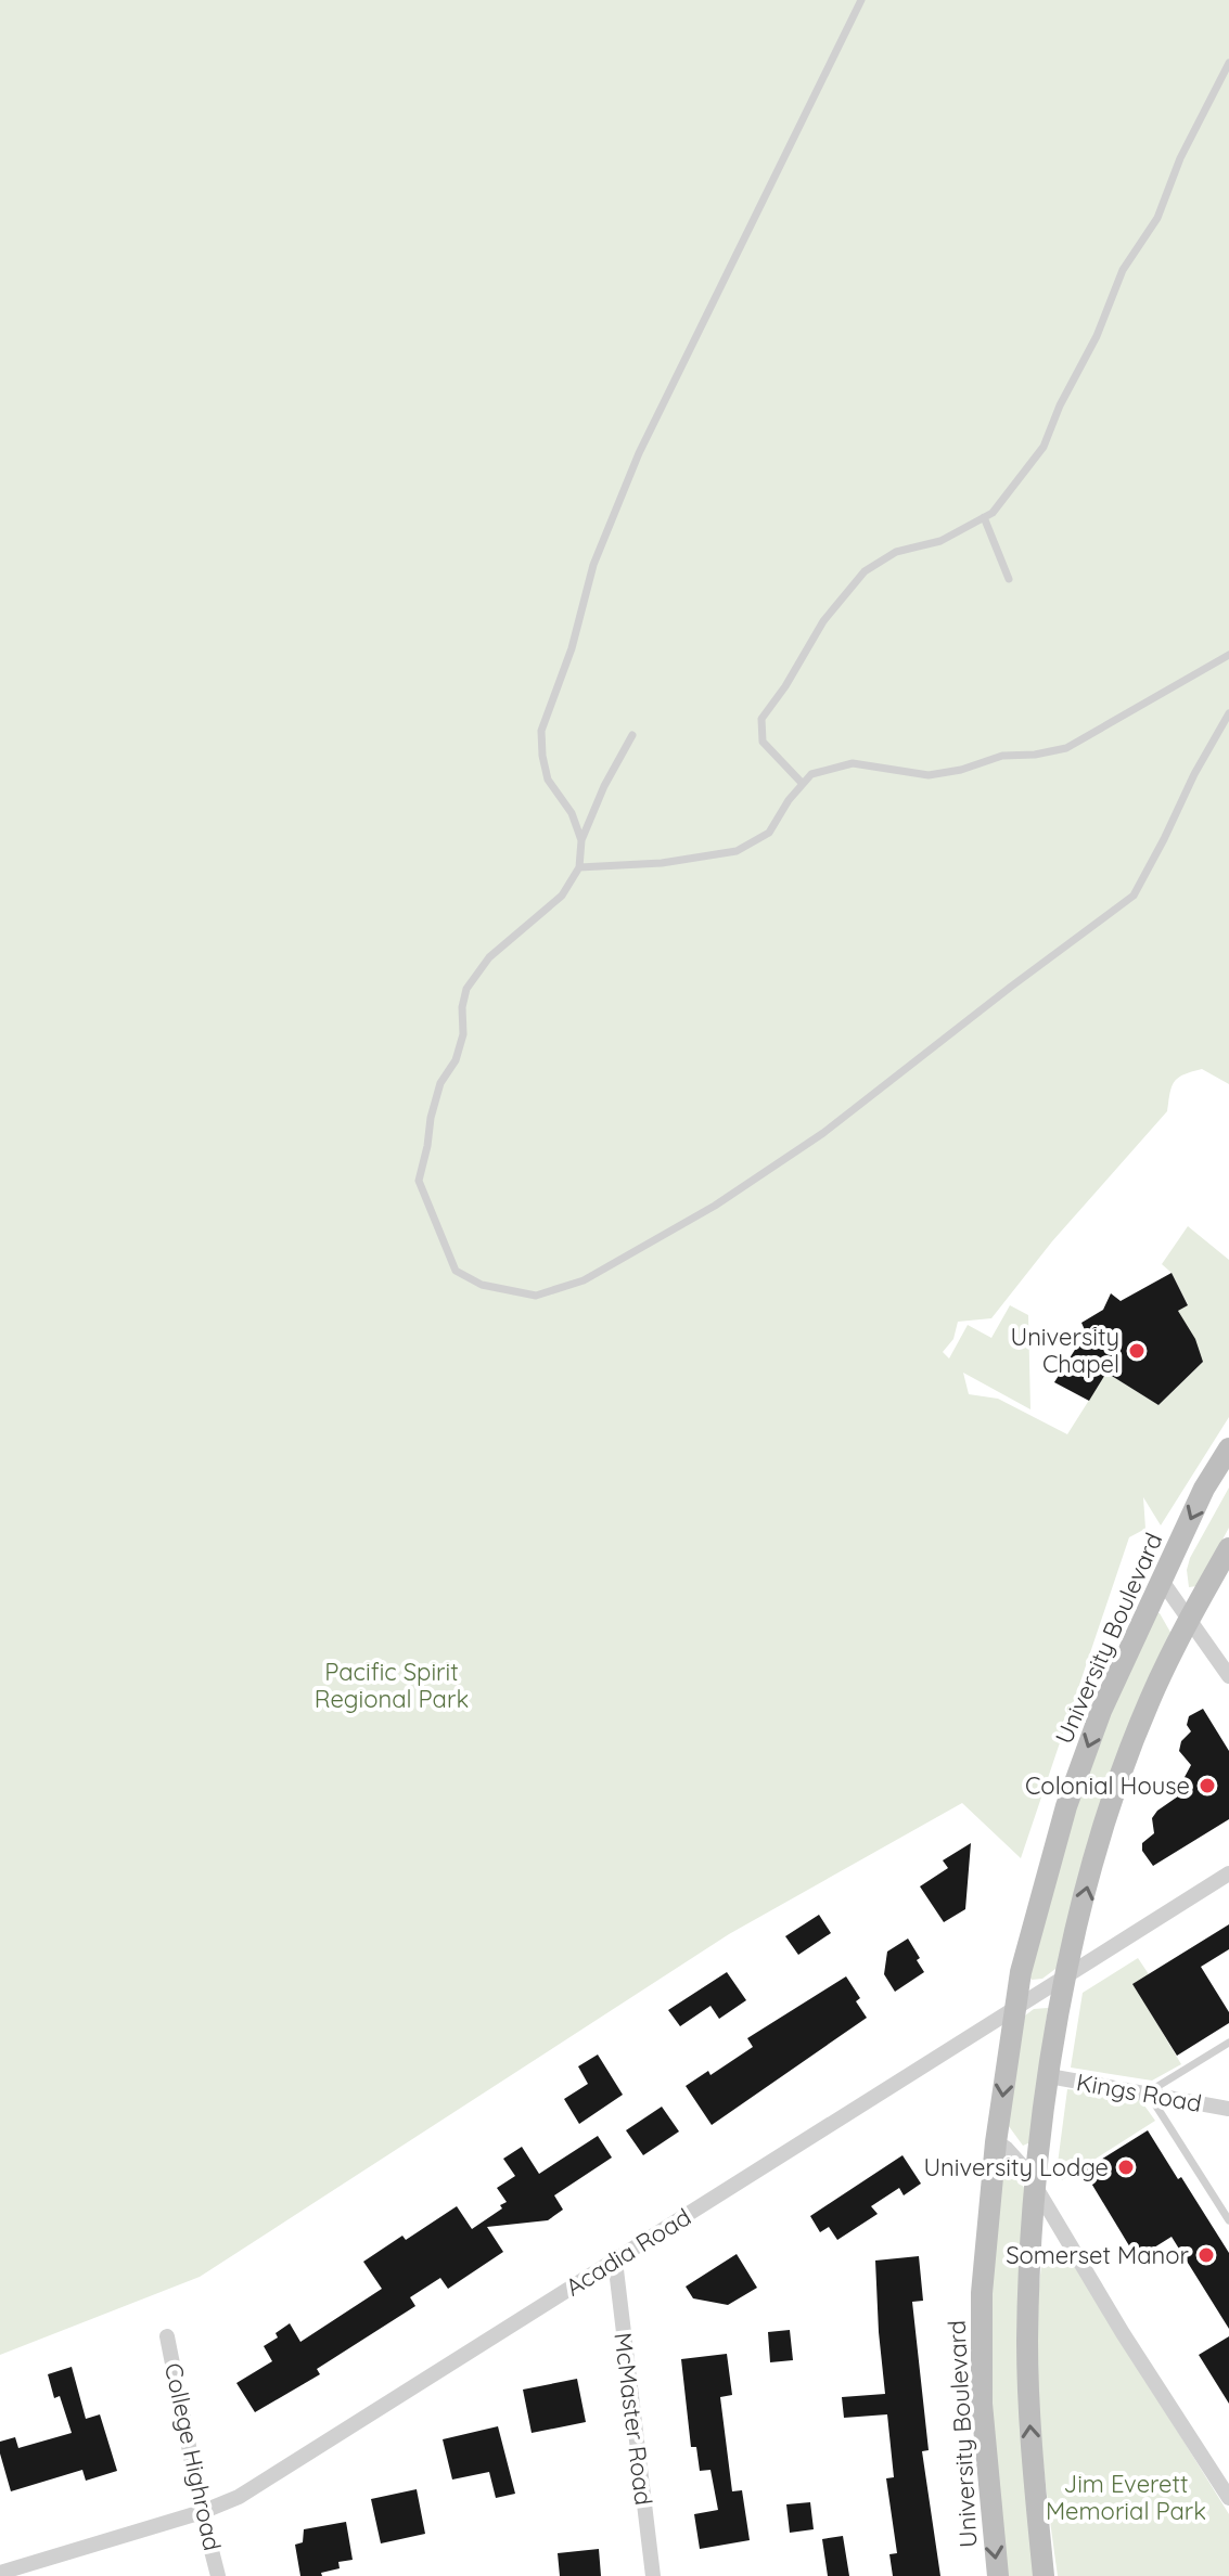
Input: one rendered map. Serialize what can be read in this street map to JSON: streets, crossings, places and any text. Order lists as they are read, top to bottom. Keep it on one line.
{"streets":{"main road":["University Boulevard"],"street":["Kings Road","Acadia Road","McMaster Road","College Highroad"]},"crossings":[["University Boulevard","Acadia Road"],["Acadia Road","McMaster Road"],["Acadia Road","College Highroad"]],"parks":["Pacific Spirit Regional Park","Jim Everett Memorial Park"],"places":["University Chapel","Colonial House","University Lodge","Somerset Manor"]}
